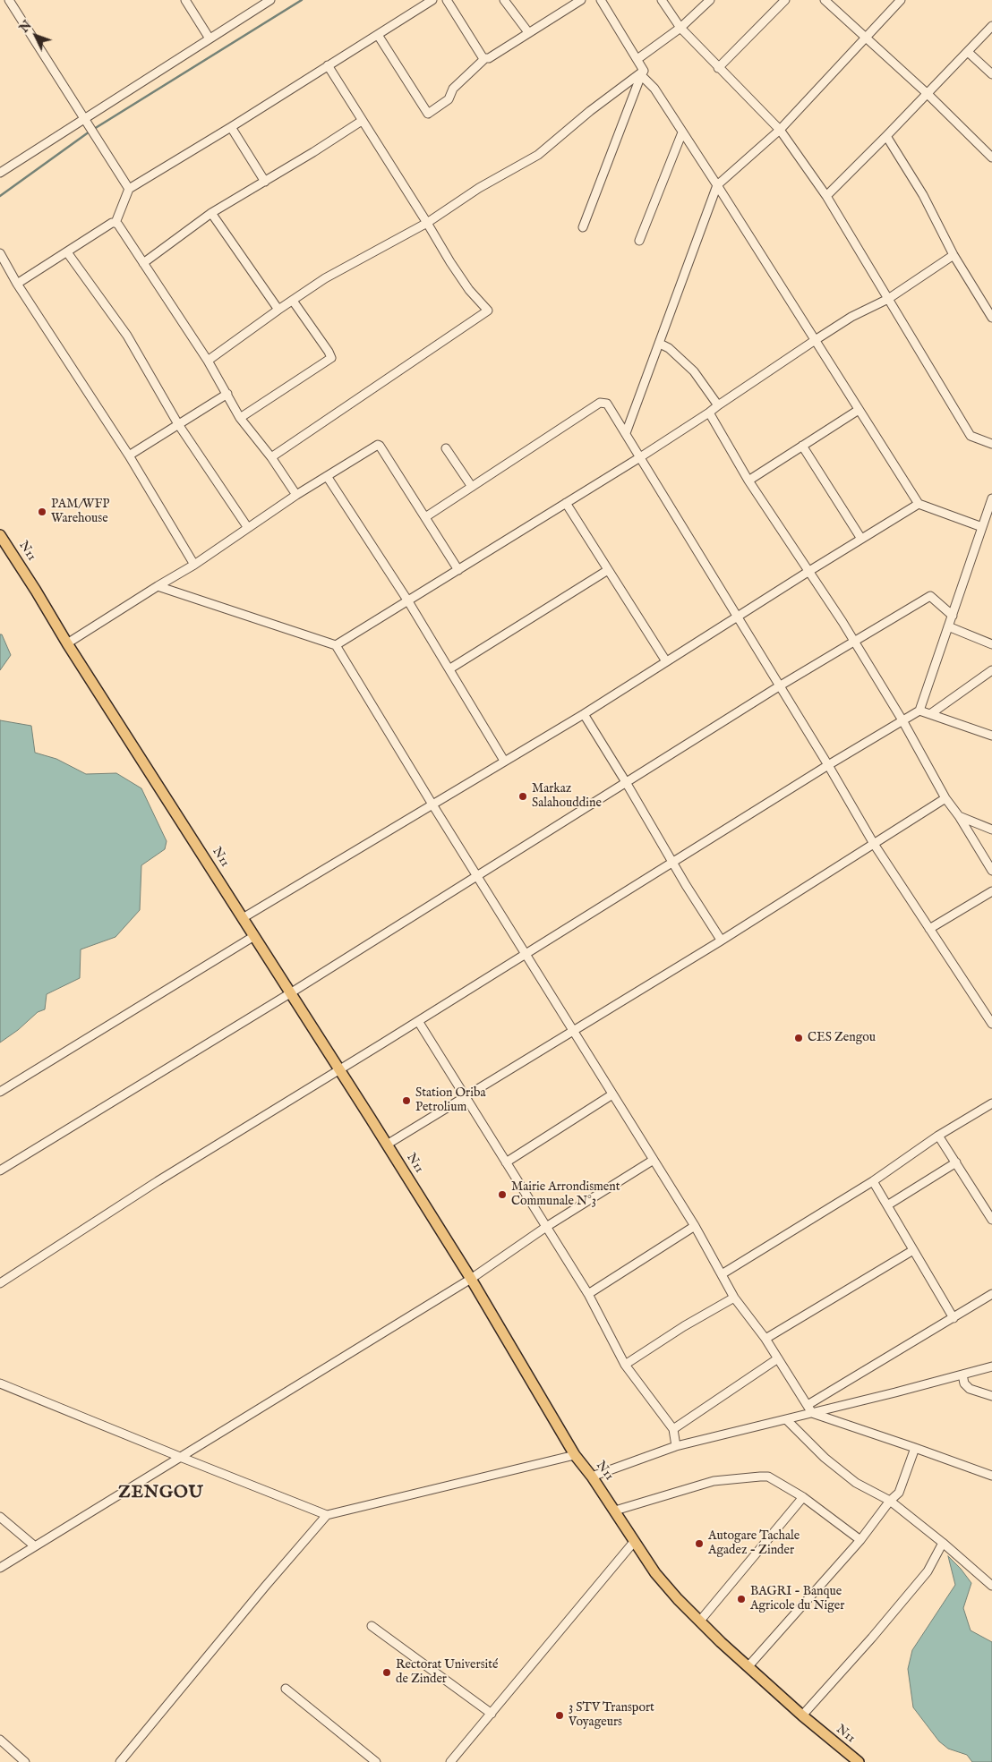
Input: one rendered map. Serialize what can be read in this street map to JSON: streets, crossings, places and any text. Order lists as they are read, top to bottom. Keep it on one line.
{"streets":{"main road":["N11"]},"districts":["ZENGOU"],"places":["PAM/WFP Warehouse","Markaz Salahouddine","CES Zengou","Station Oriba Petrolium","Mairie Arrondisment Communale N°3","Autogare Tachale Agadez - Zinder","BAGRI - Banque Agricole du Niger","Rectorat Université de Zinder","3 STV Transport Voyageurs"],"north":"top left"}
